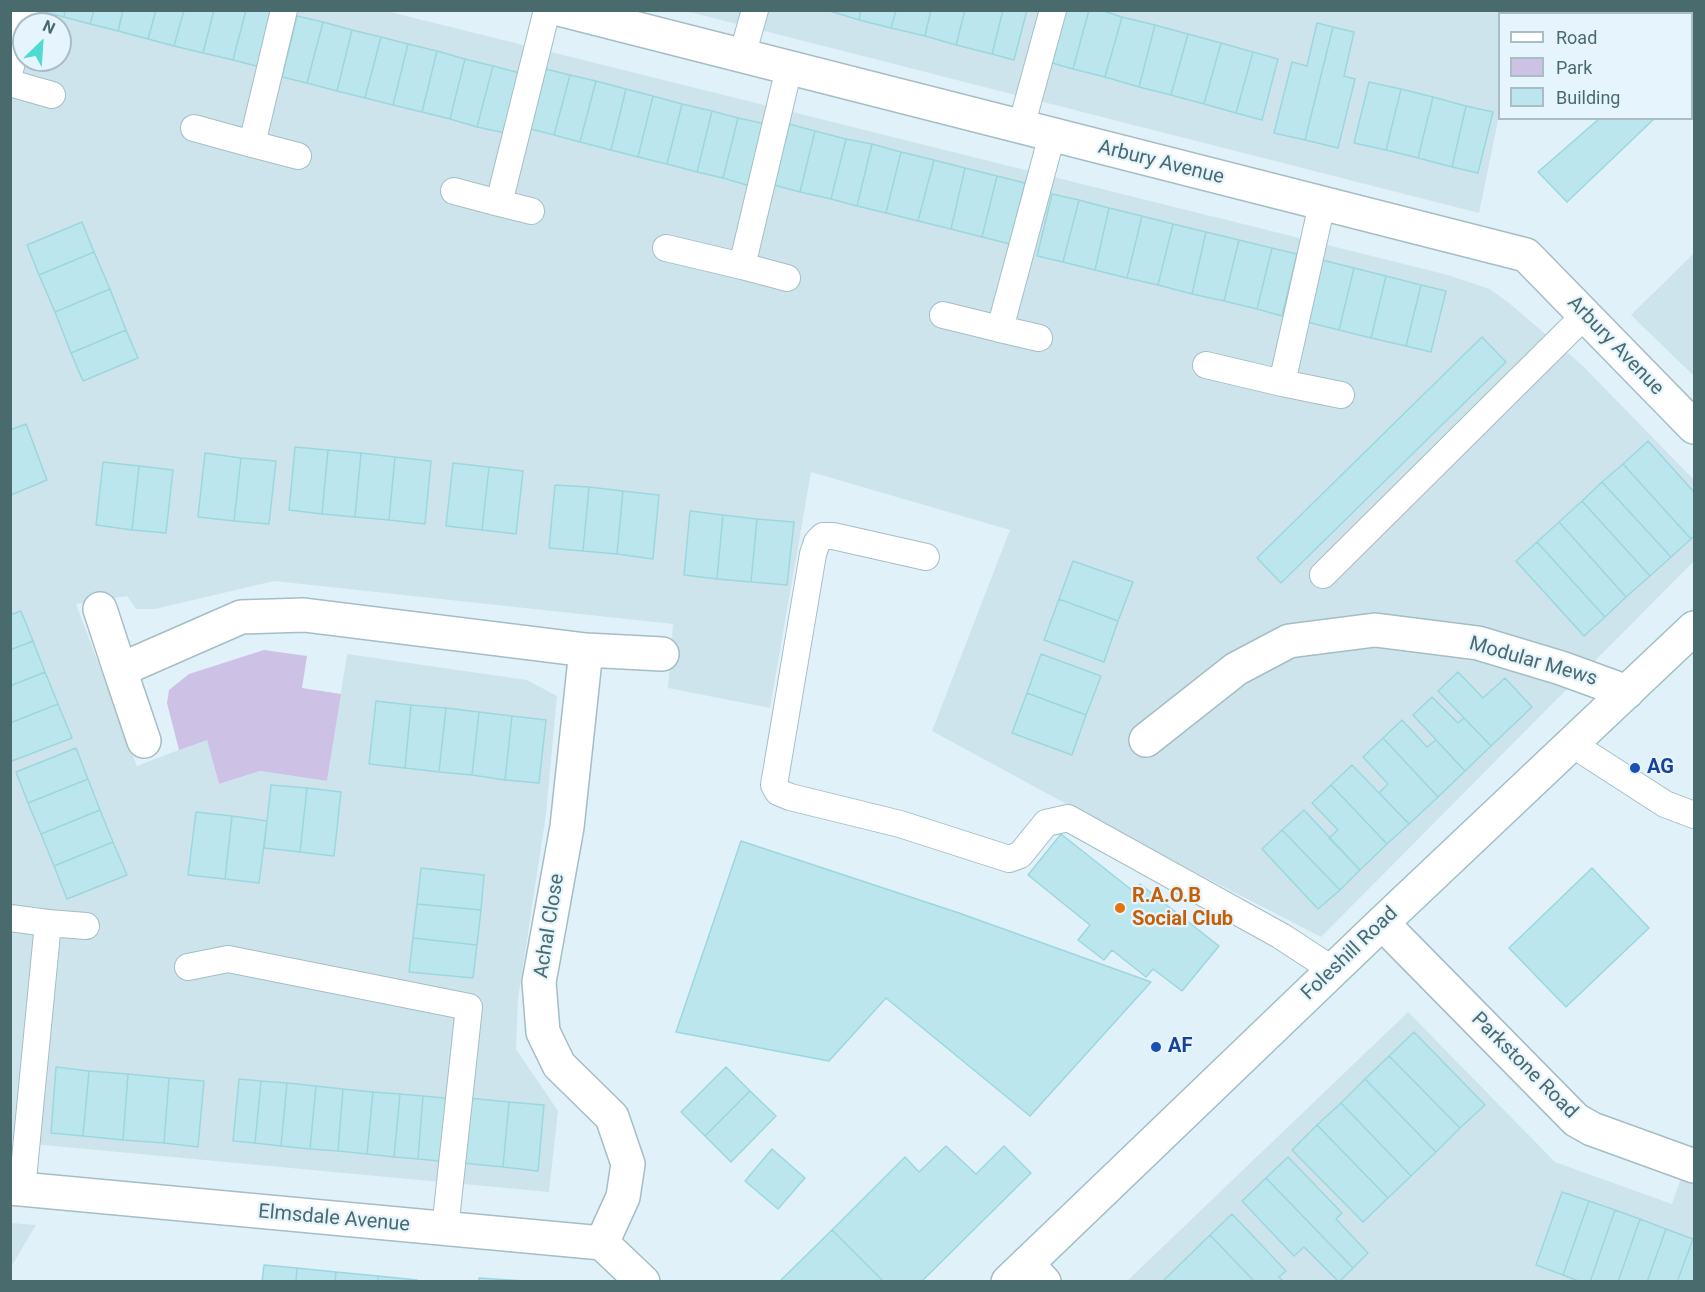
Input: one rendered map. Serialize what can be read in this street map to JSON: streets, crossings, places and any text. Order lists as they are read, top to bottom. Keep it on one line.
{"streets":{"street":["Arbury Avenue","Modular Mews","Achal Close","Foleshill Road","Parkstone Road","Elmsdale Avenue"]},"crossings":[["Modular Mews","Foleshill Road"],["Achal Close","Elmsdale Avenue"],["Foleshill Road","Parkstone Road"]],"places":["AG","R.A.O.B Social Club","AF"],"legend":["Road","Park","Building"],"north":"top right"}
